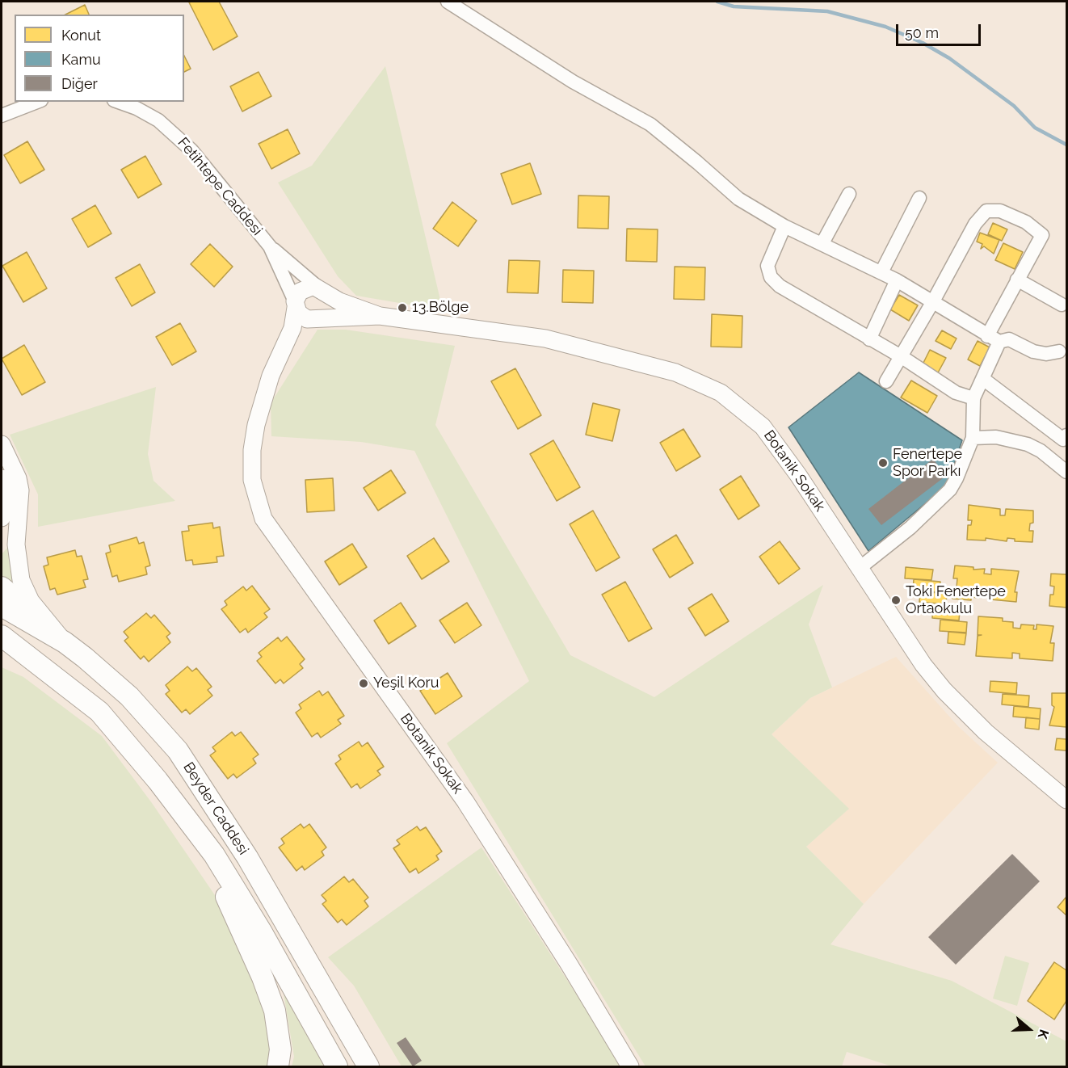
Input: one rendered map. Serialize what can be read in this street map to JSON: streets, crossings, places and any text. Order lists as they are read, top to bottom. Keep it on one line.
{"streets":{"highway":["Beyder Caddesi"],"main road":["Botanik Sokak"],"street":["Fetihtepe Caddesi"]},"crossings":[["Fetihtepe Caddesi","Botanik Sokak"]],"places":["13.Bölge","Fenertepe Spor Parkı","Toki Fenertepe Ortaokulu","Yeşil Koru"],"legend":["Konut","Kamu","Diğer"],"scale_bar":"50 m","north":"right"}
